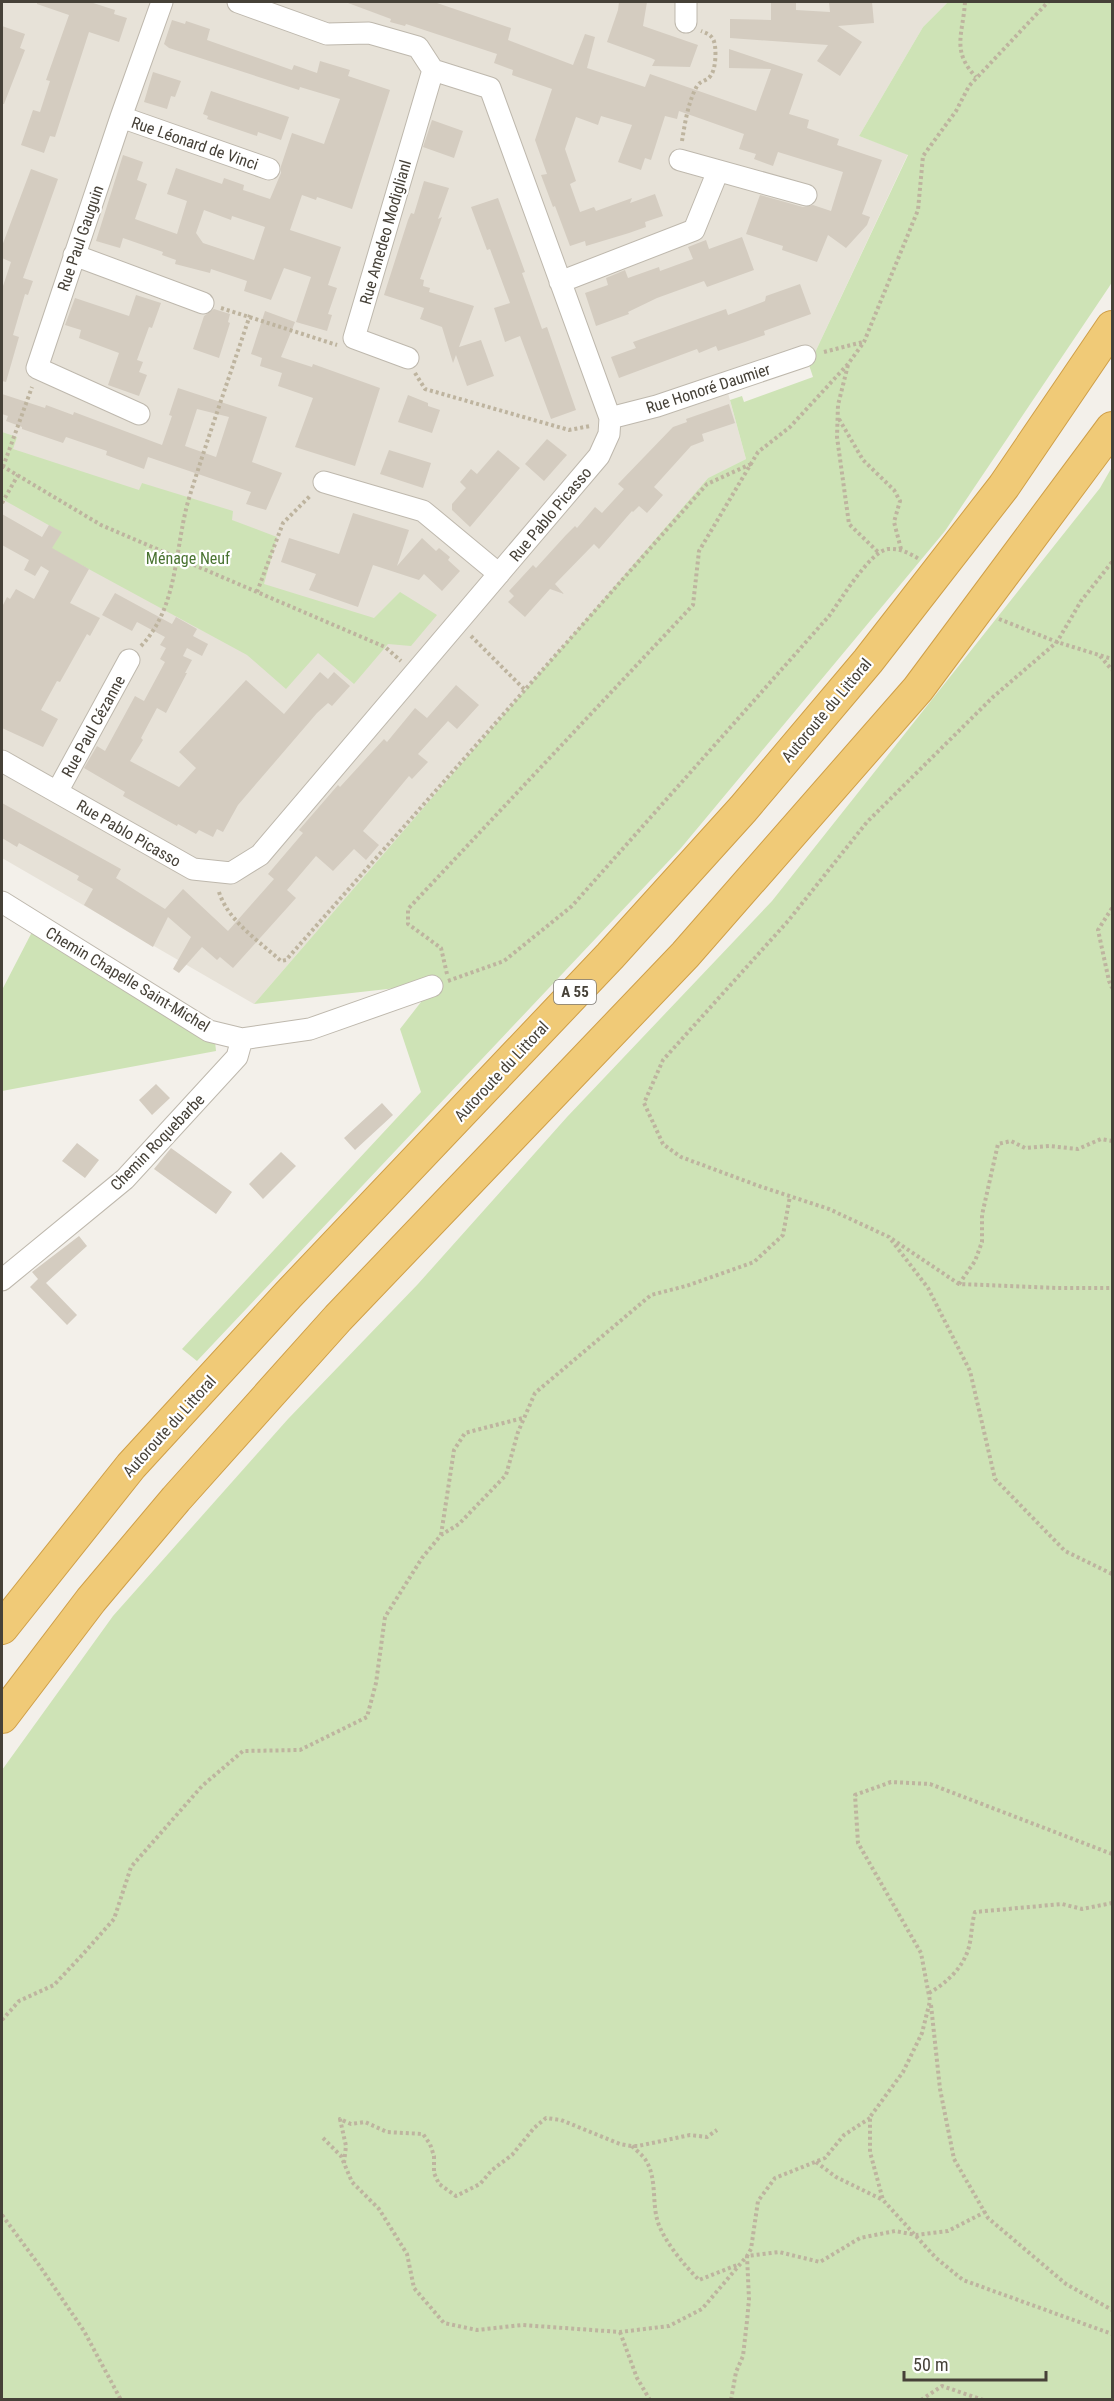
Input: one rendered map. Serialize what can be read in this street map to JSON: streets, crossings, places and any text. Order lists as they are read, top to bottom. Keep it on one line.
{"streets":{"highway":["Autoroute du Littoral","A 55"],"street":["Rue Léonard de Vinci","Rue Amedeo Modiglianl","Rue Paul Gauguin","Rue Honoré Daumier","Rue Pablo Picasso","Rue Paul Cézanne","Chemin Chapelle Saint-Michel","Chemin Roquebarbe"]},"crossings":[["Rue Léonard de Vinci","Rue Paul Gauguin"],["Rue Honoré Daumier","Rue Pablo Picasso"],["Rue Pablo Picasso","Rue Paul Cézanne"],["Chemin Chapelle Saint-Michel","Chemin Roquebarbe"]],"parks":["Ménage Neuf"],"scale_bar":"50 m"}
